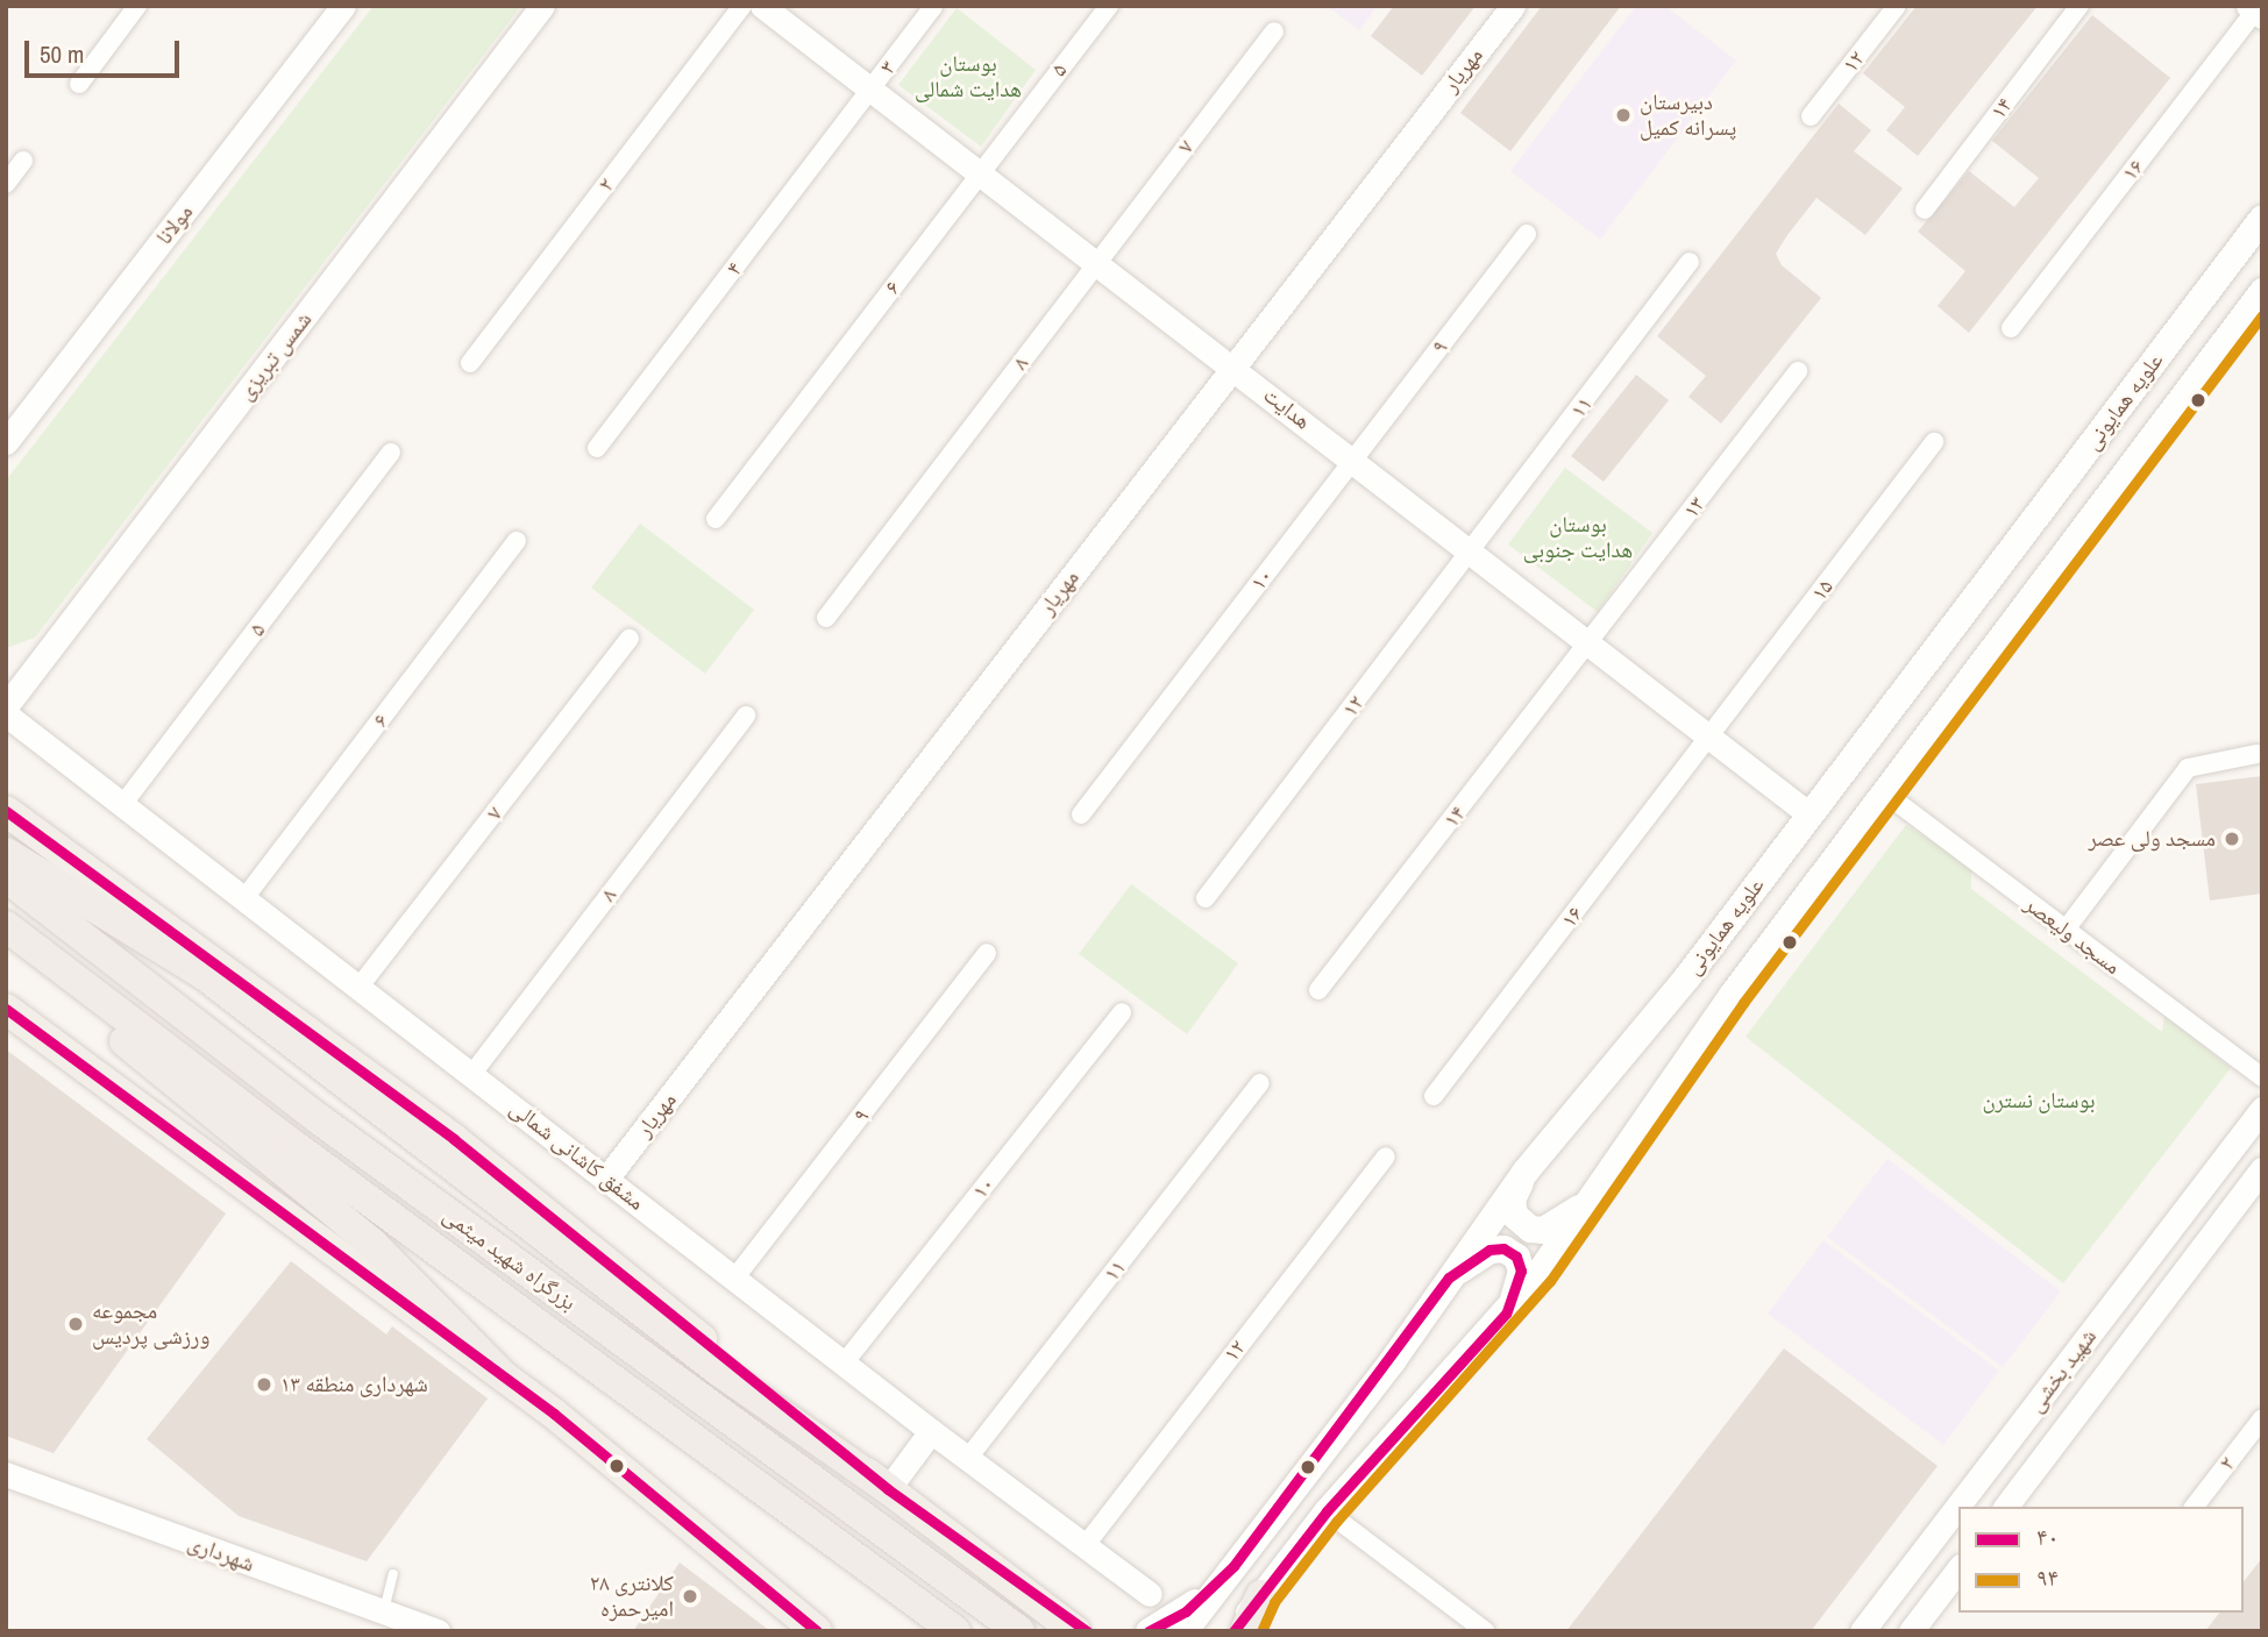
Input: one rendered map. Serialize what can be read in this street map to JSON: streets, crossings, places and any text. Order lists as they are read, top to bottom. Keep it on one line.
{"streets":{"highway":["بزرگراه شهید میثمی"],"main road":["علویه همایونی"],"street":["۱۲","۳","۵","مهریار","۱۴","۷","۱۶","۲","مولانا","۴","۶","۹","شمس تبریزی","۸","۱۱","هدایت","۱۳","۱۰","۱۵","مسجد ولیعصر","مشفق کاشانی شمالی","شهید بخشی","شهرداری"]},"crossings":[["۱۲","۱۱"],["۱۲","هدایت"],["۱۲","مشفق کاشانی شمالی"],["۳","۴"],["۳","هدایت"],["۵","۶"],["۵","هدایت"],["۵","مشفق کاشانی شمالی"],["مهریار","هدایت"],["مهریار","مشفق کاشانی شمالی"],["۱۴","هدایت"],["۱۴","۱۳"],["۷","۸"],["۷","هدایت"],["۷","مشفق کاشانی شمالی"],["۱۶","هدایت"],["۱۶","۱۵"],["۴","هدایت"],["۶","هدایت"],["۶","مشفق کاشانی شمالی"],["۹","هدایت"],["۹","۱۰"],["۹","مشفق کاشانی شمالی"],["۸","هدایت"],["۸","مشفق کاشانی شمالی"],["علویه همایونی","هدایت"],["علویه همایونی","مسجد ولیعصر"],["۱۱","هدایت"],["۱۱","مشفق کاشانی شمالی"],["هدایت","۱۳"],["هدایت","۱۰"],["هدایت","۱۵"],["۱۰","مشفق کاشانی شمالی"]],"parks":["بوستان هدایت شمالی","بوستان هدایت جنوبی","بوستان نسترن"],"places":["دبیرستان پسرانه کمیل","مسجد ولی عصر","مجموعه ورزشی پردیس","شهرداری منطقه ۱۳","کلانتری ۲۸ امیرحمزه"],"lines":["transit line ۹۴","transit line ۴۰"],"legend":["۴۰","۹۴"],"scale_bar":"50 m"}
